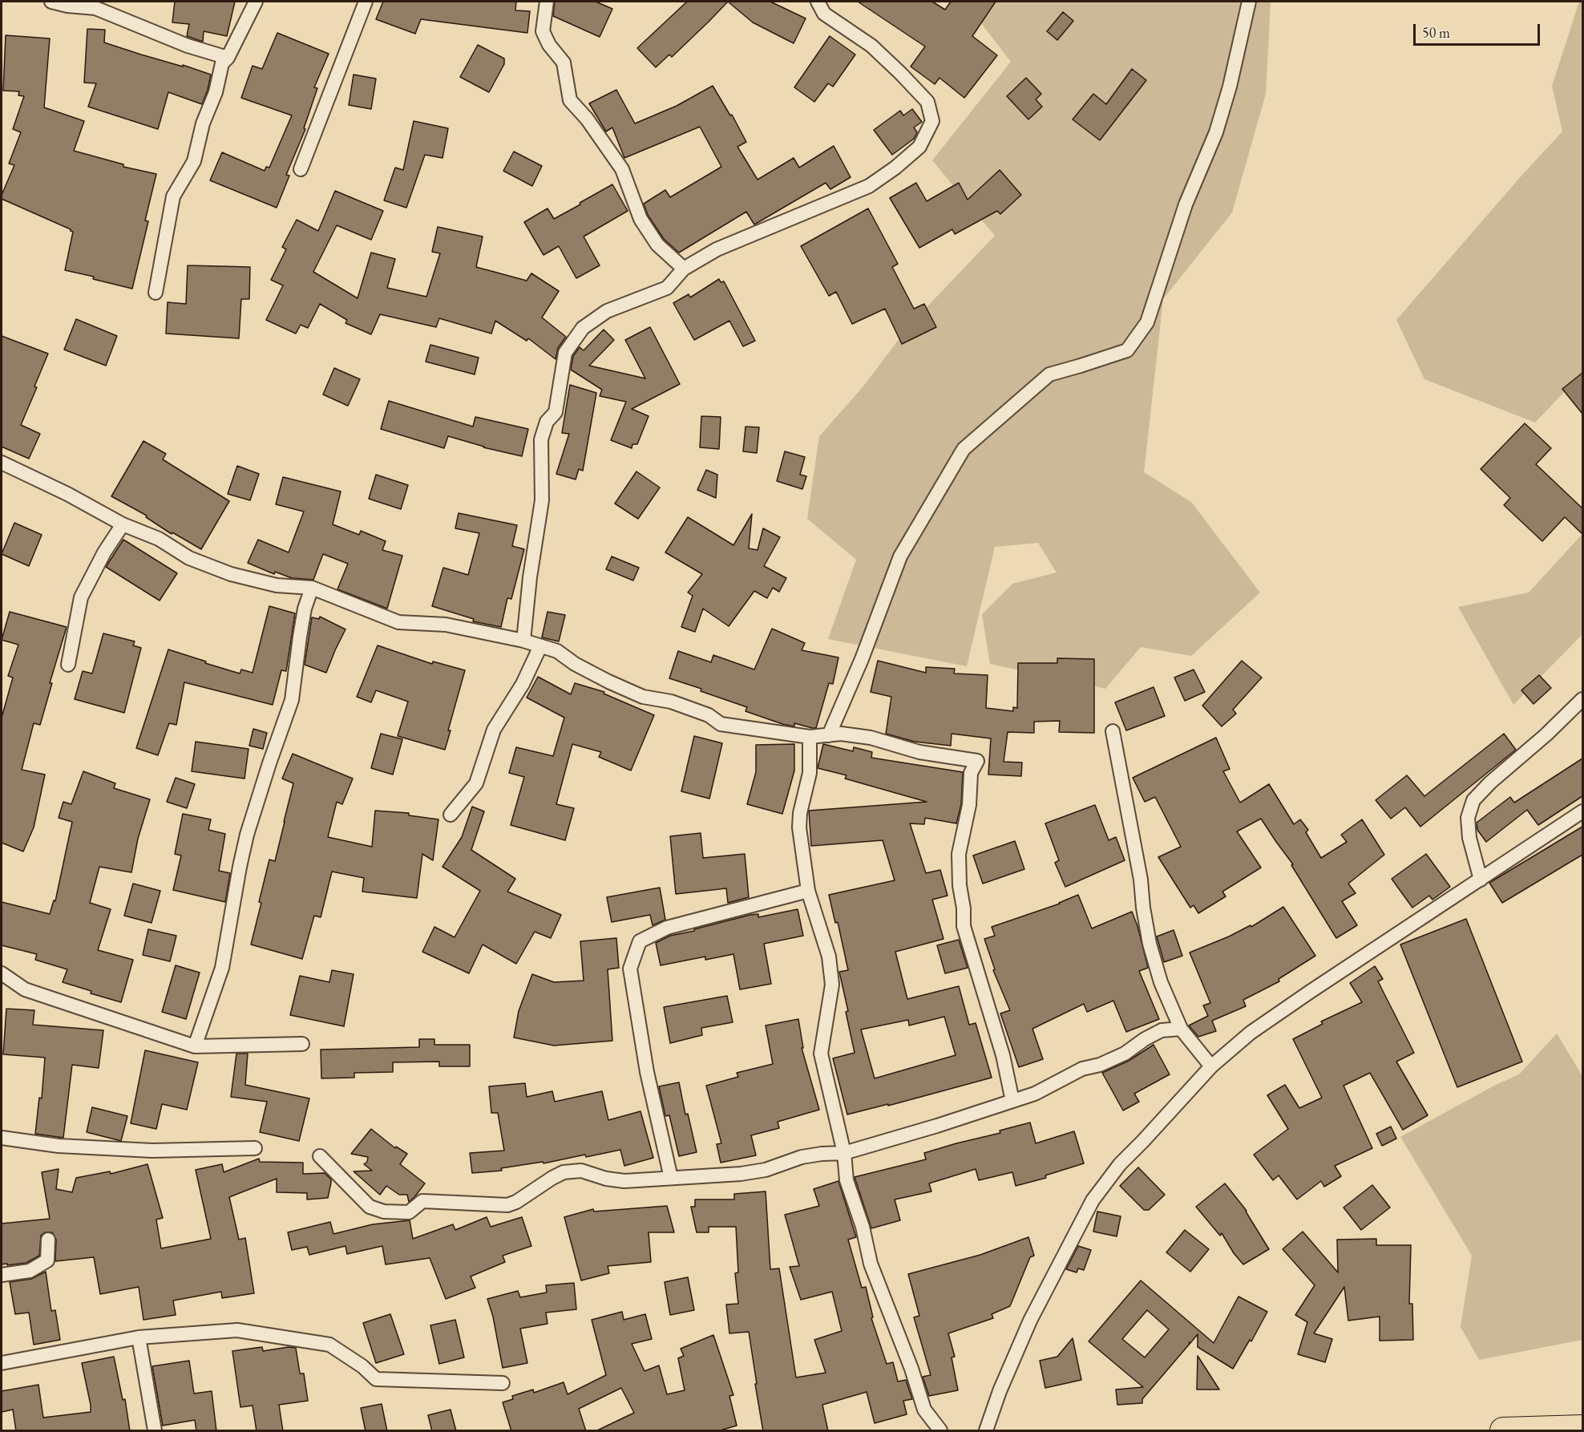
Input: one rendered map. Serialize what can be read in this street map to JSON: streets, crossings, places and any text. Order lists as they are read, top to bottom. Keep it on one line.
{"scale_bar":"50 m"}
